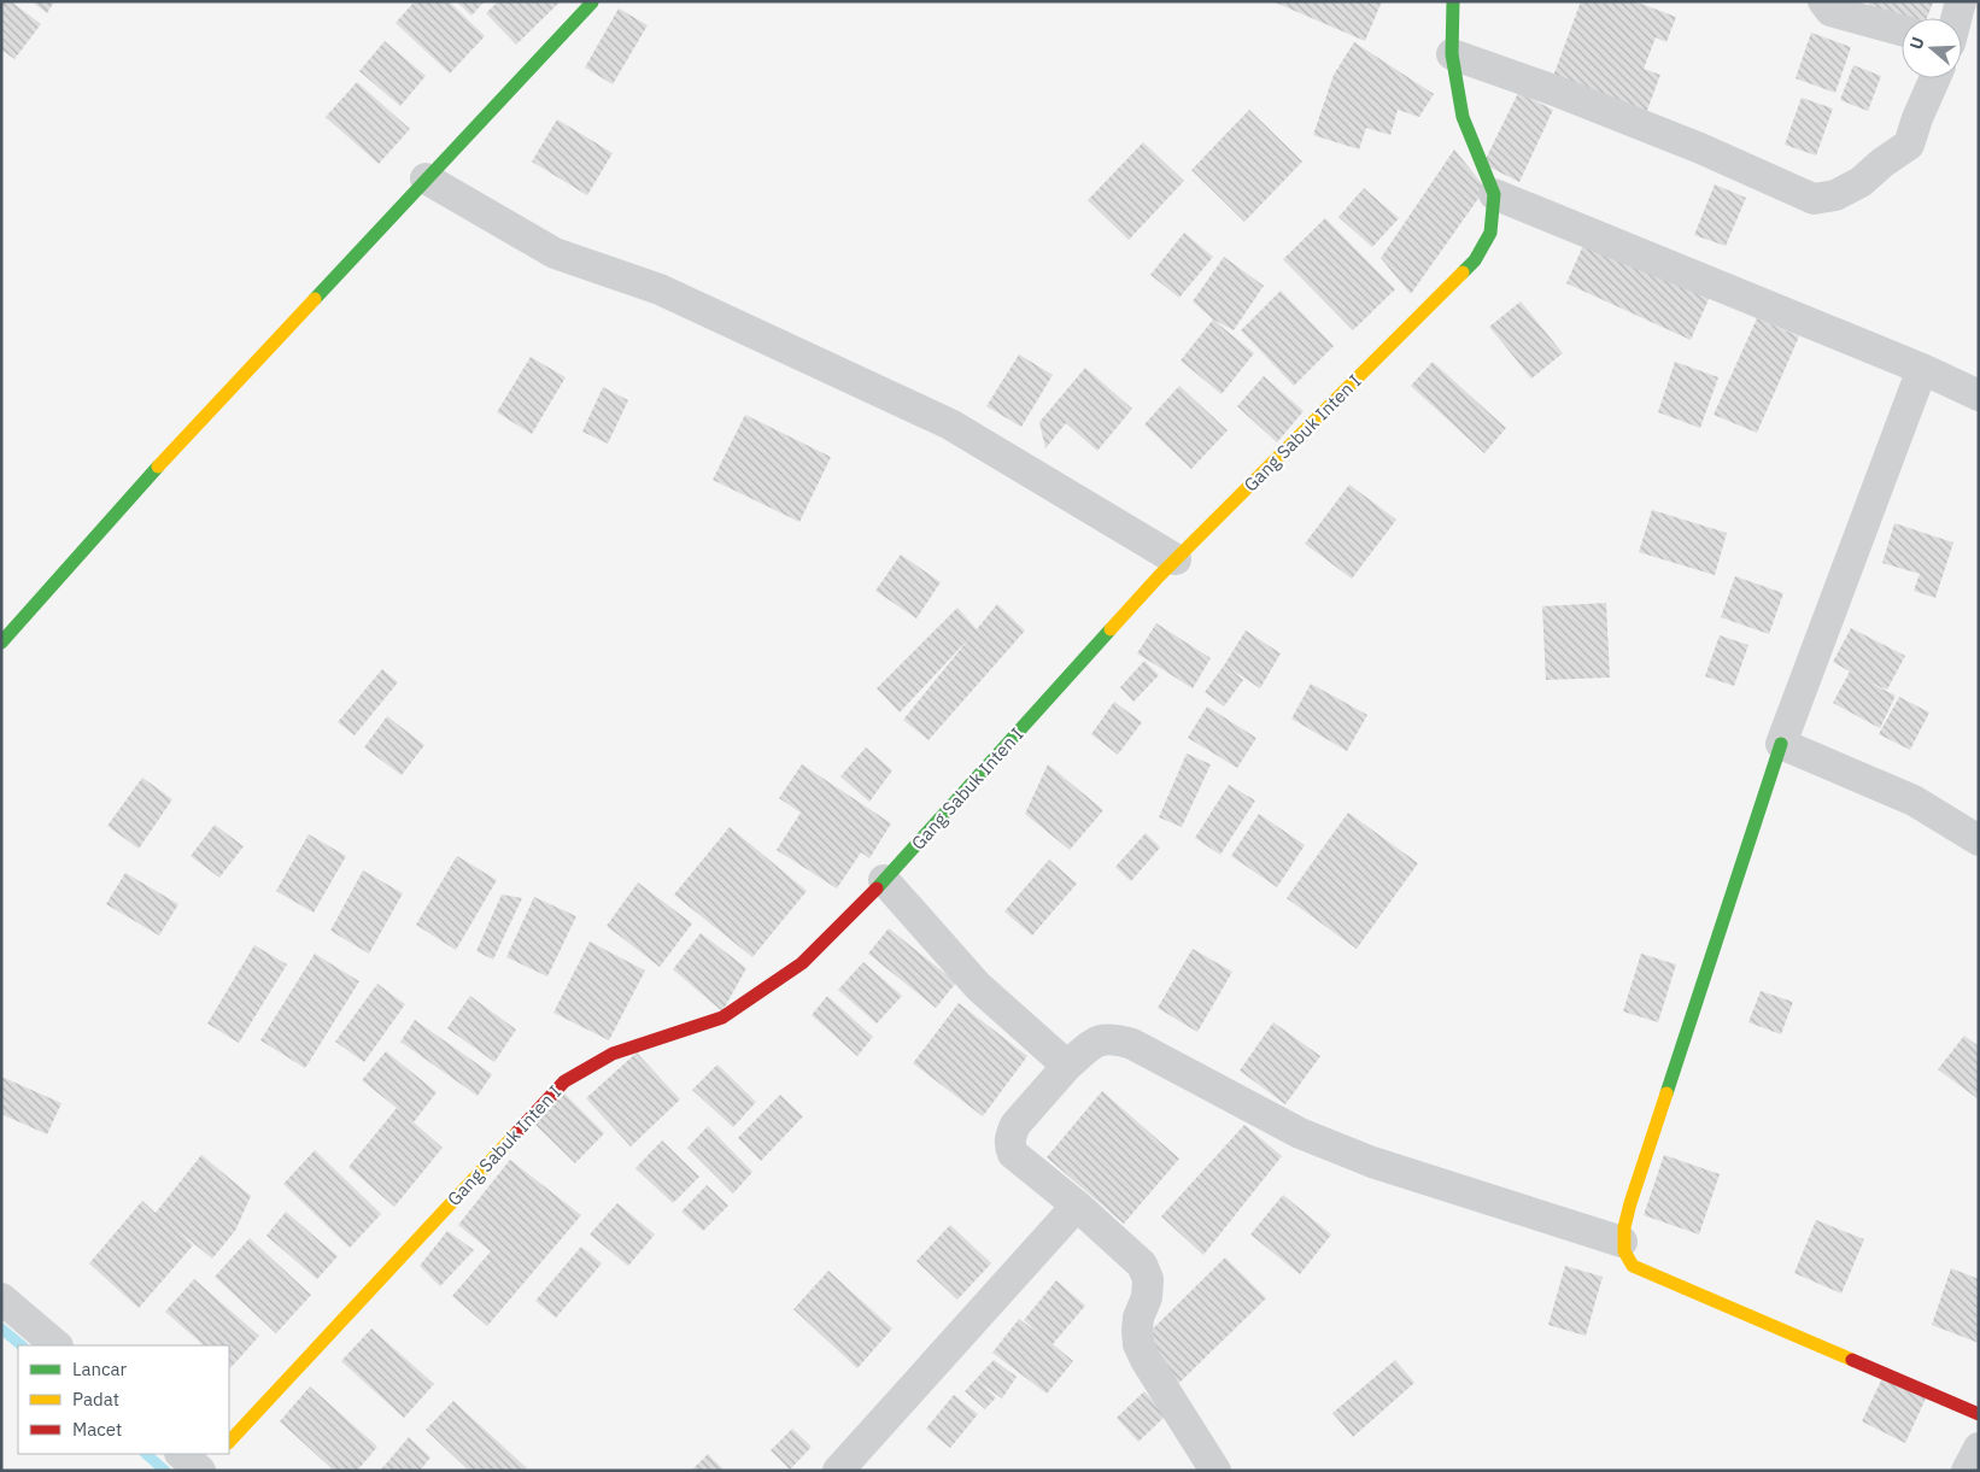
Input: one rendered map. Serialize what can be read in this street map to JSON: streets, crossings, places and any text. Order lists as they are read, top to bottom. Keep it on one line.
{"streets":{"street":["Gang Sabuk Inten I"]},"legend":["Lancar","Padat","Macet"],"north":"left"}
